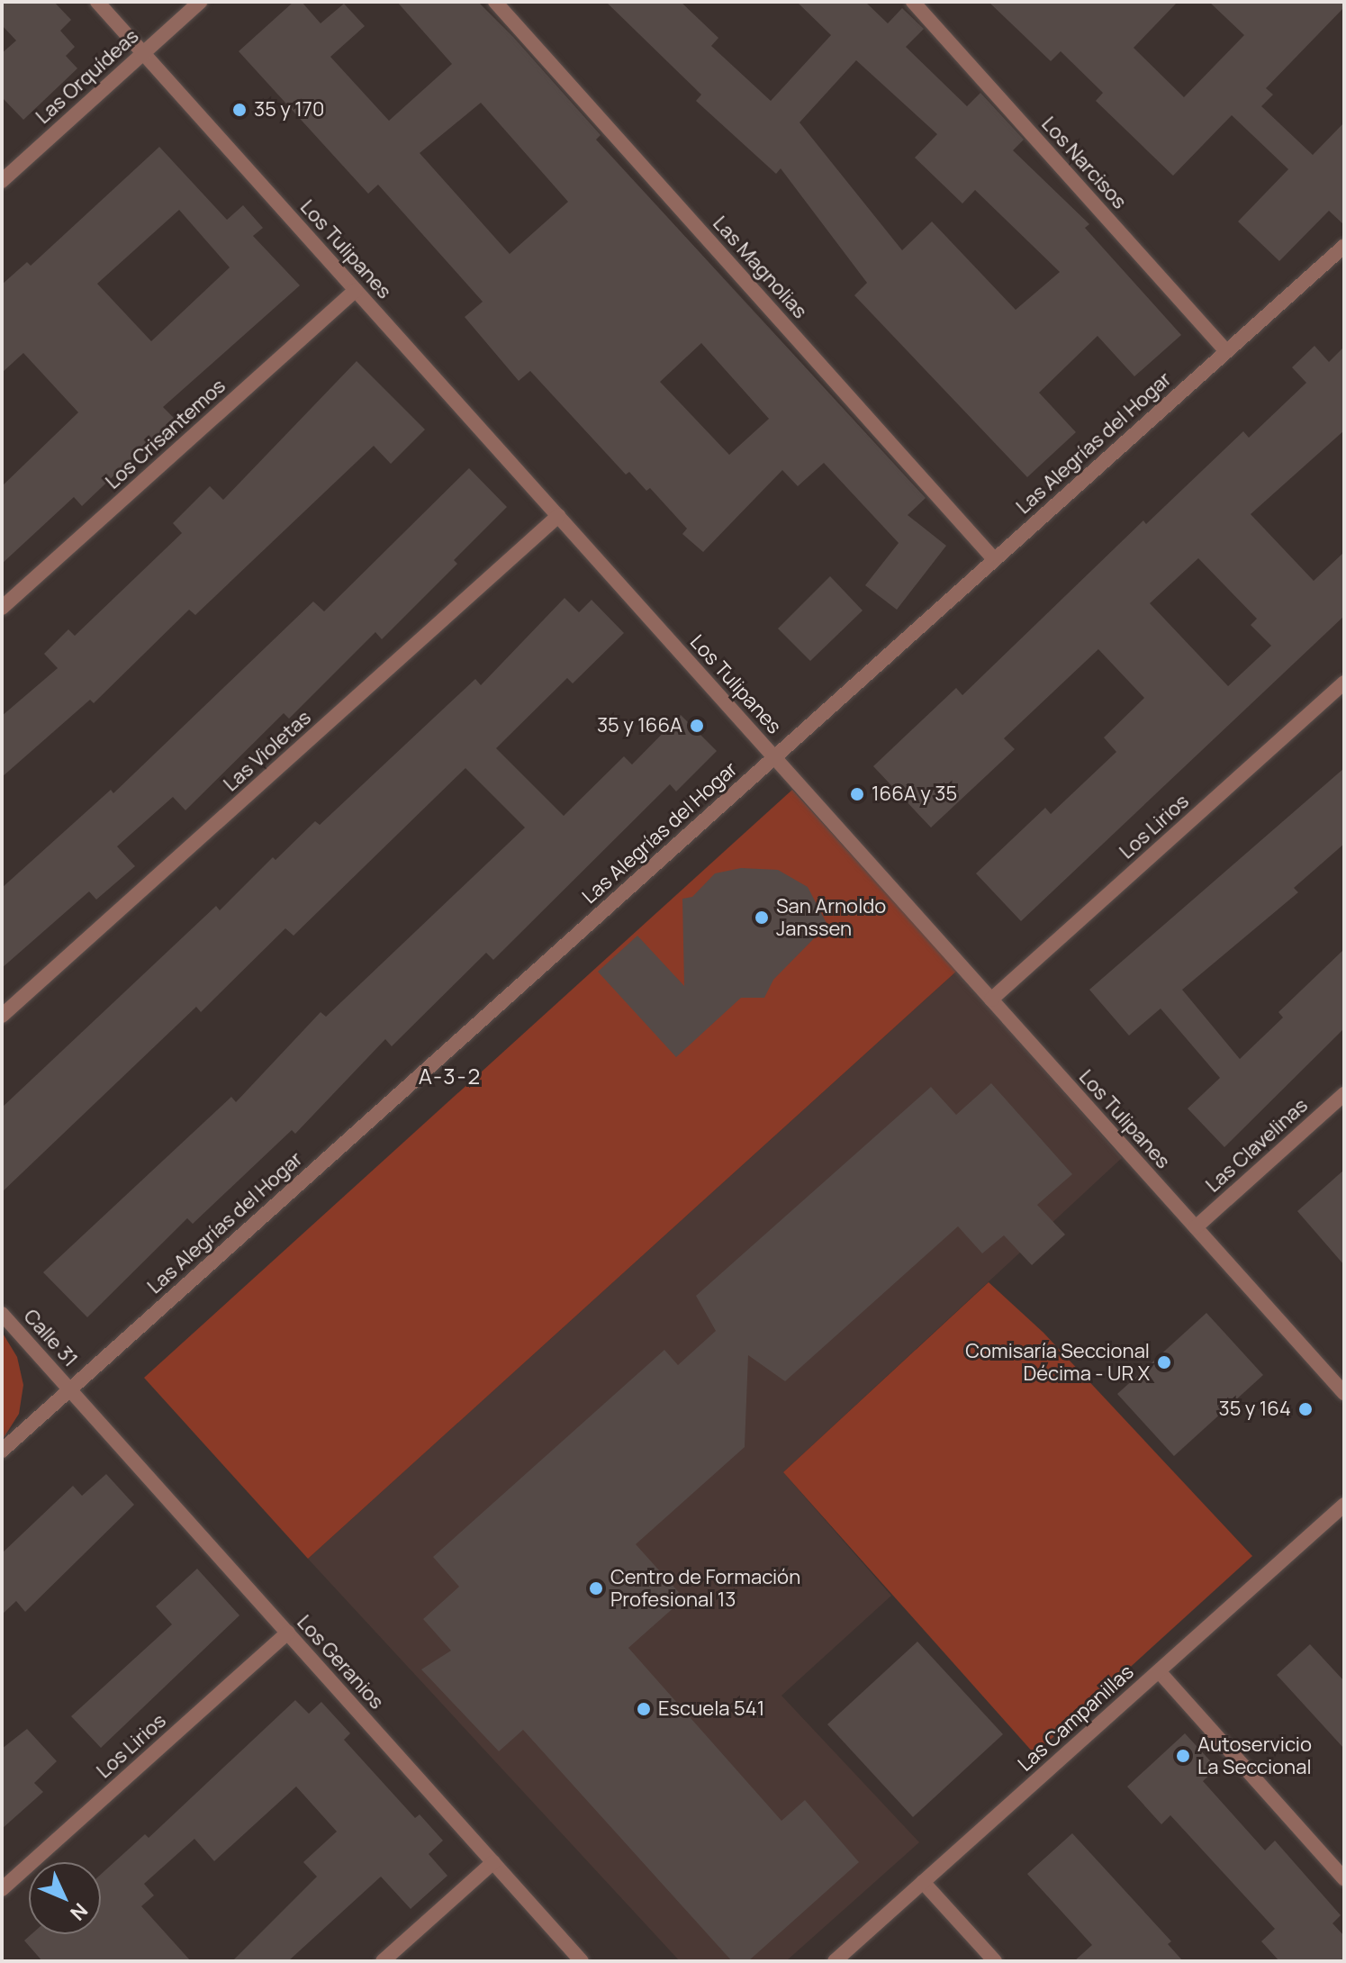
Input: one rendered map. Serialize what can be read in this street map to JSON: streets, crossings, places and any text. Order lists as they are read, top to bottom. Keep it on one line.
{"streets":{"street":["Las Orquídeas","Los Narcisos","Los Tulipanes","Las Magnolias","Los Crisantemos","Las Alegrías del Hogar","Las Violetas","Los Lirios","Las Clavelinas","Calle 31","Los Geranios","Las Campanillas"]},"crossings":[["Las Orquídeas","Los Tulipanes"],["Los Narcisos","Las Alegrías del Hogar"],["Los Tulipanes","Los Crisantemos"],["Los Tulipanes","Las Alegrías del Hogar"],["Los Tulipanes","Las Violetas"],["Los Tulipanes","Los Lirios"],["Los Tulipanes","Las Clavelinas"],["Las Magnolias","Las Alegrías del Hogar"],["Las Alegrías del Hogar","Calle 31"],["Las Alegrías del Hogar","Los Geranios"],["Los Lirios","Los Geranios"],["Calle 31","Los Geranios"]],"districts":["A-3-2"],"places":["35 y 170","35 y 166A","166A y 35","San Arnoldo Janssen","Comisaría Seccional Décima - UR X","35 y 164","Centro de Formación Profesional 13","Escuela 541","Autoservicio La Seccional"],"north":"bottom right"}
